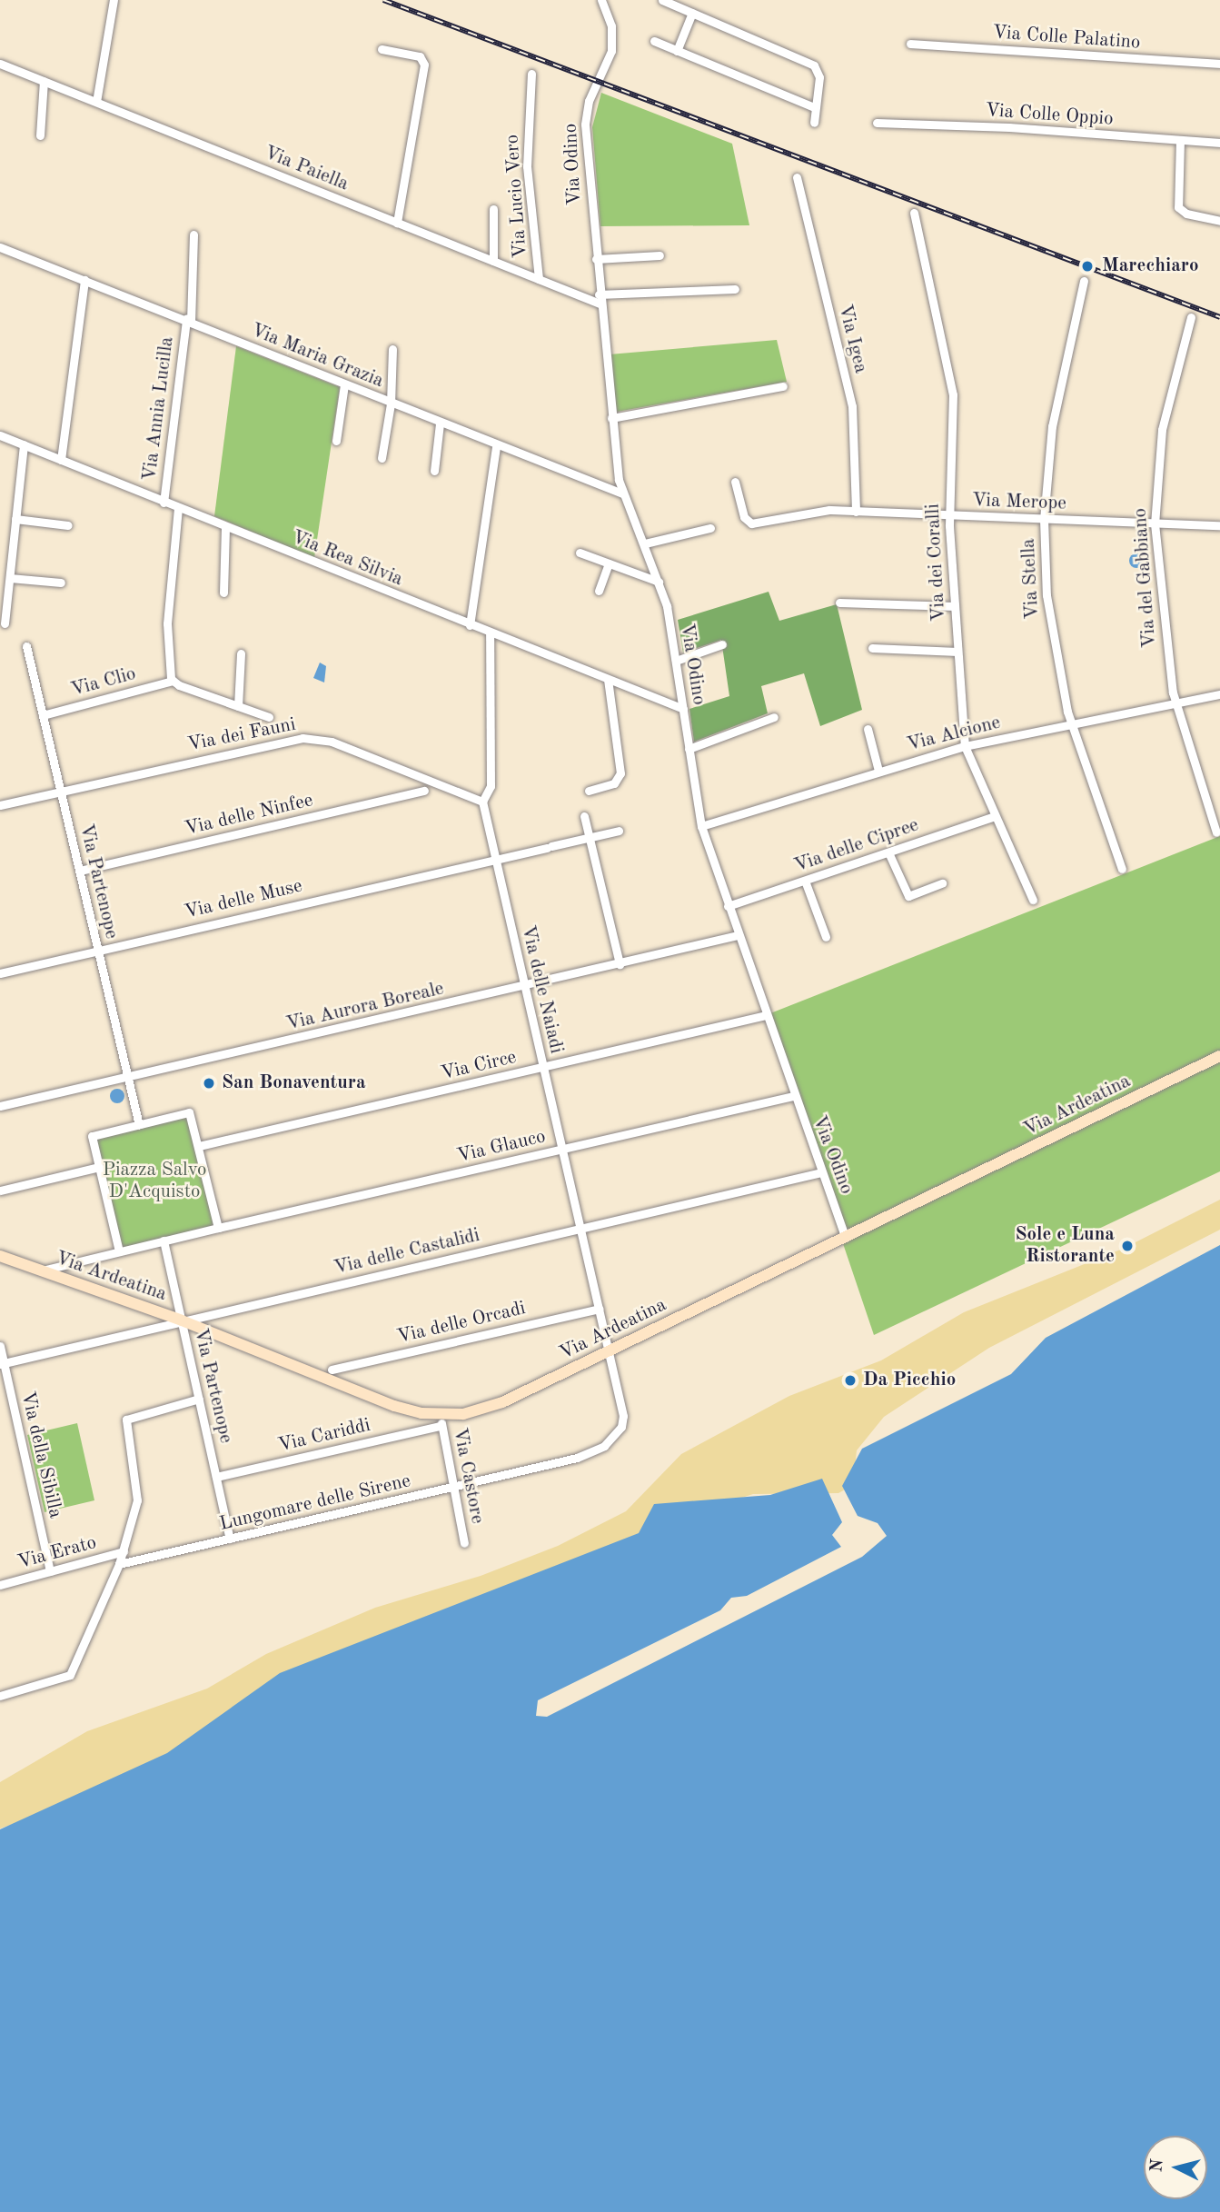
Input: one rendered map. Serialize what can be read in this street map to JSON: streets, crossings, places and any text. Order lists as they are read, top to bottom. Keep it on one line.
{"streets":{"main road":["Via Ardeatina"],"street":["Via Colle Palatino","Via Colle Oppio","Via Odino","Via Paiella","Via Lucio Vero","Via Igea","Via Maria Grazia","Via Annia Lucilla","Via Merope","Via Rea Silvia","Via dei Coralli","Via del Gabbiano","Via Stella","Via Clio","Via Alcione","Via dei Fauni","Via delle Ninfee","Via delle Cipree","Via Partenope","Via delle Muse","Via delle Naiadi","Via Aurora Boreale","Via Circe","Via Glauco","Via delle Castalidi","Via delle Orcadi","Via Cariddi","Via della Sibilla","Via Castore","Lungomare delle Sirene","Via Erato"]},"crossings":[["Via Odino","Via Paiella"],["Via Odino","Via Maria Grazia"],["Via Odino","Via Rea Silvia"],["Via Odino","Via Alcione"],["Via Odino","Via delle Cipree"],["Via Odino","Via Aurora Boreale"],["Via Odino","Via Circe"],["Via Odino","Via Ardeatina"],["Via Odino","Via Glauco"],["Via Odino","Via delle Castalidi"],["Via Paiella","Via Lucio Vero"],["Via Igea","Via Merope"],["Via Maria Grazia","Via Annia Lucilla"],["Via Annia Lucilla","Via Rea Silvia"],["Via Merope","Via dei Coralli"],["Via Merope","Via del Gabbiano"],["Via Merope","Via Stella"],["Via Rea Silvia","Via delle Naiadi"],["Via dei Coralli","Via Alcione"],["Via dei Coralli","Via delle Cipree"],["Via del Gabbiano","Via Alcione"],["Via Stella","Via Alcione"],["Via Clio","Via Partenope"],["Via dei Fauni","Via Partenope"],["Via dei Fauni","Via delle Naiadi"],["Via delle Ninfee","Via Partenope"],["Via Partenope","Via delle Muse"],["Via Partenope","Via Aurora Boreale"],["Via Partenope","Via Ardeatina"],["Via Partenope","Via delle Castalidi"],["Via Partenope","Via Cariddi"],["Via Partenope","Lungomare delle Sirene"],["Via delle Muse","Via delle Naiadi"],["Via delle Naiadi","Via Aurora Boreale"],["Via delle Naiadi","Via Circe"],["Via delle Naiadi","Via Ardeatina"],["Via delle Naiadi","Via Glauco"],["Via delle Naiadi","Via delle Castalidi"],["Via delle Naiadi","Via delle Orcadi"],["Via delle Naiadi","Lungomare delle Sirene"],["Via Ardeatina","Via delle Castalidi"],["Via Ardeatina","Via Cariddi"],["Via Ardeatina","Via Castore"],["Via Ardeatina","Lungomare delle Sirene"],["Via delle Castalidi","Via della Sibilla"],["Via Cariddi","Via Castore"],["Via della Sibilla","Via Erato"],["Via Castore","Lungomare delle Sirene"]],"parks":["Piazza Salvo D'Acquisto"],"places":["Marechiaro","San Bonaventura","Sole e Luna Ristorante","Da Picchio"],"north":"left"}
